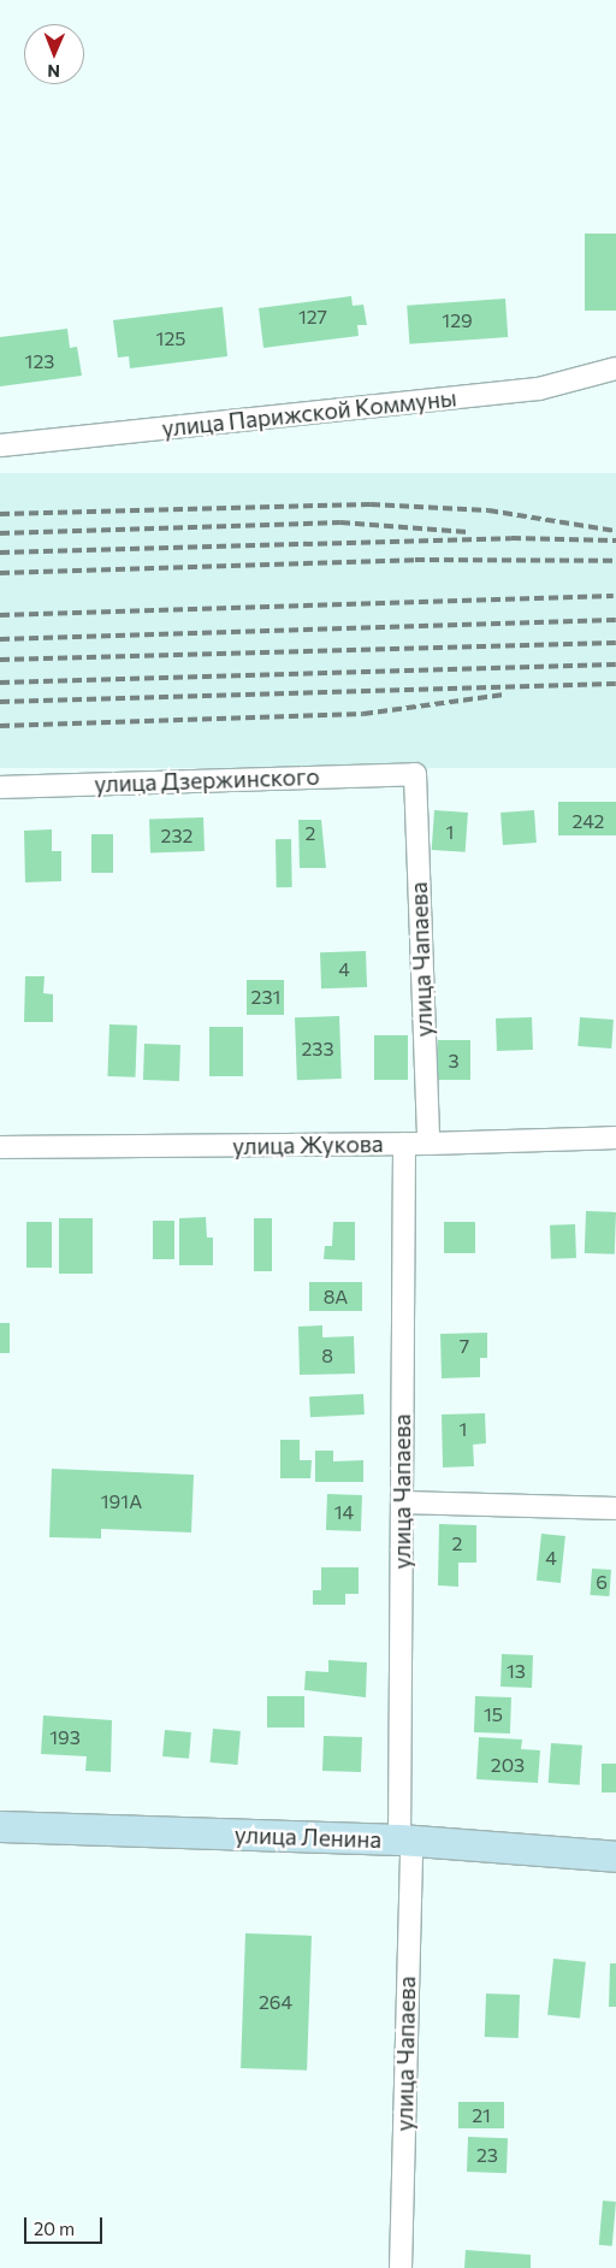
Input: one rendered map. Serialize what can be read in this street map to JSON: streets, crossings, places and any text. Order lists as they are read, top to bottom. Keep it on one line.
{"streets":{"main road":["улица Ленина"],"street":["улица Парижской Коммуны","улица Дзержинского","улица Чапаева","улица Жукова"]},"crossings":[["улица Дзержинского","улица Чапаева"],["улица Чапаева","улица Жукова"],["улица Чапаева","улица Ленина"]],"house_numbers":["127","129","125","123","242","1","2","232","4","231","233","3","8А","7","8","1","191А","14","2","4","6","13","15","193","203","264","21","23"],"scale_bar":"20 m","north":"bottom"}
